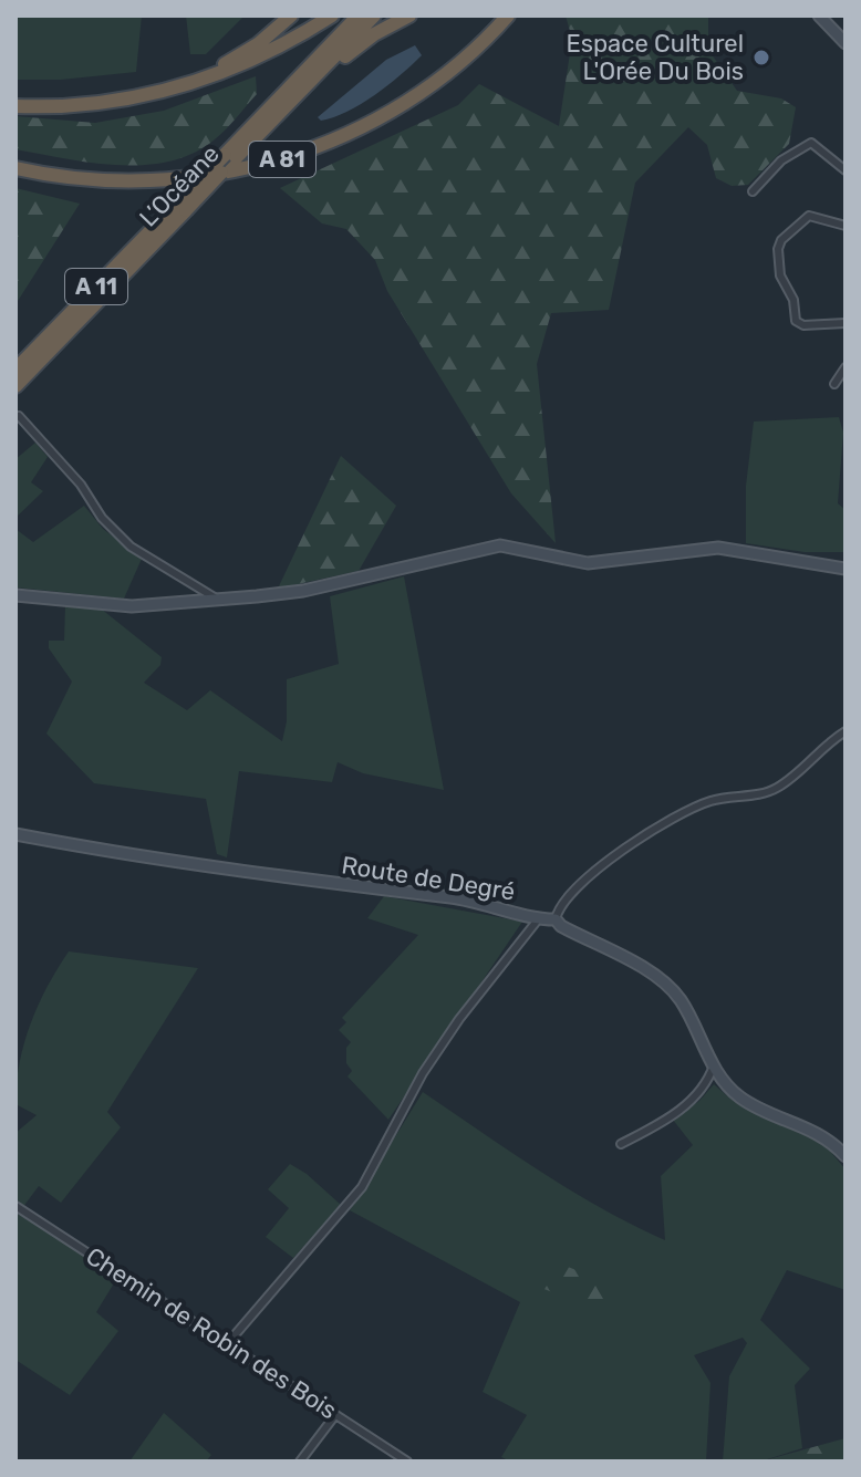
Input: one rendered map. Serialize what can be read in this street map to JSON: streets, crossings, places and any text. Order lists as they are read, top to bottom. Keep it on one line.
{"streets":{"highway":["A 81","L’Océane","A 11"],"street":["Route de Degré","Chemin de Robin des Bois"]},"places":["Espace Culturel L'Orée Du Bois"]}
